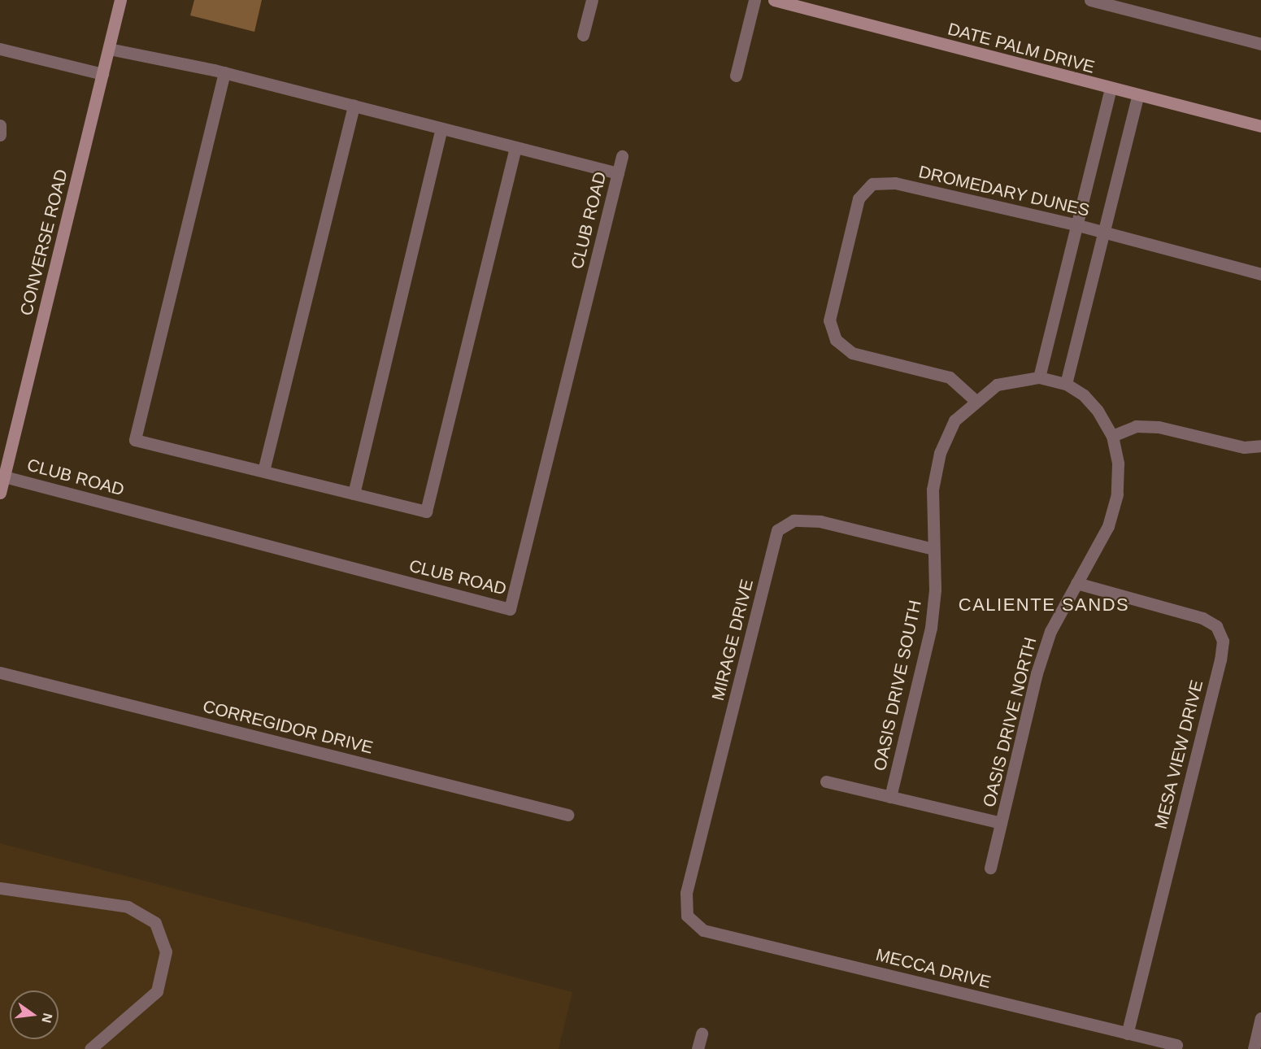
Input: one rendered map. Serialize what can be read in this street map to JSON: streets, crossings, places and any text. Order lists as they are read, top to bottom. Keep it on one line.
{"streets":{"street":["DATE PALM DRIVE","DROMEDARY DUNES","CLUB ROAD","CONVERSE ROAD","MIRAGE DRIVE","OASIS DRIVE SOUTH","OASIS DRIVE NORTH","CORREGIDOR DRIVE","MESA VIEW DRIVE","MECCA DRIVE"]},"crossings":[["DROMEDARY DUNES","OASIS DRIVE SOUTH"],["CLUB ROAD","CONVERSE ROAD"],["MIRAGE DRIVE","OASIS DRIVE SOUTH"],["MIRAGE DRIVE","MECCA DRIVE"],["OASIS DRIVE SOUTH","OASIS DRIVE NORTH"],["OASIS DRIVE NORTH","MESA VIEW DRIVE"],["MESA VIEW DRIVE","MECCA DRIVE"]],"districts":["CALIENTE SANDS"],"north":"right"}
